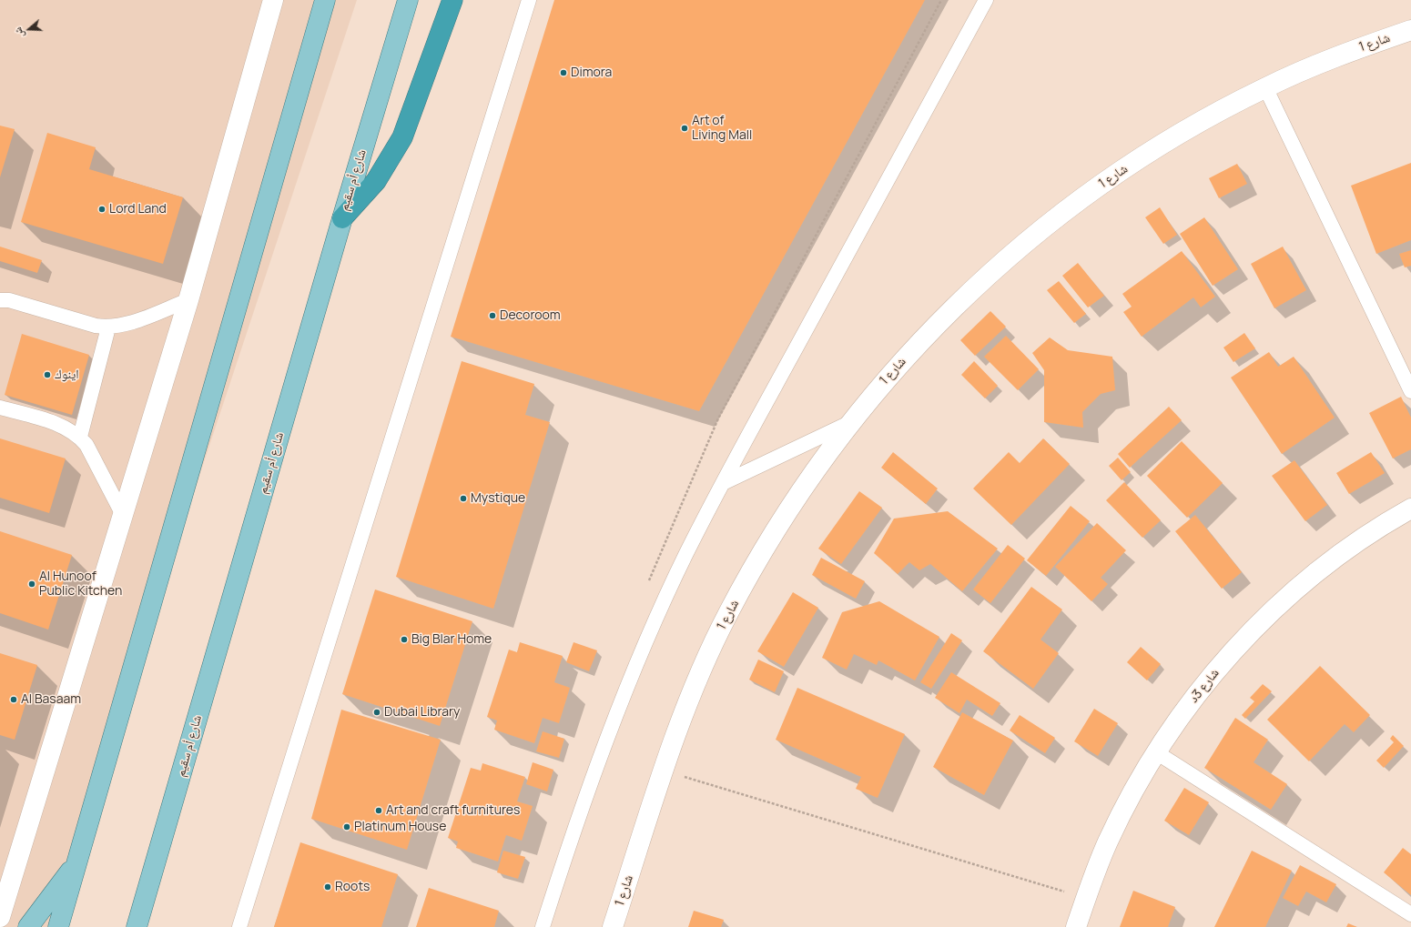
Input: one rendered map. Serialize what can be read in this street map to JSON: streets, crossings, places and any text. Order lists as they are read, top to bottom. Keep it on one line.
{"streets":{"main road":["شارع أم سقيم"],"street":["شارع 1","شارع 3د"]},"places":["Dimora","Art of Living Mall","Lord Land","Decoroom","اينوك","Mystique","Al Hunoof Public Kitchen","Big Blar Home","Al Basaam","Dubai Library","Art and craft furnitures","Platinum House","Roots"],"north":"left"}
